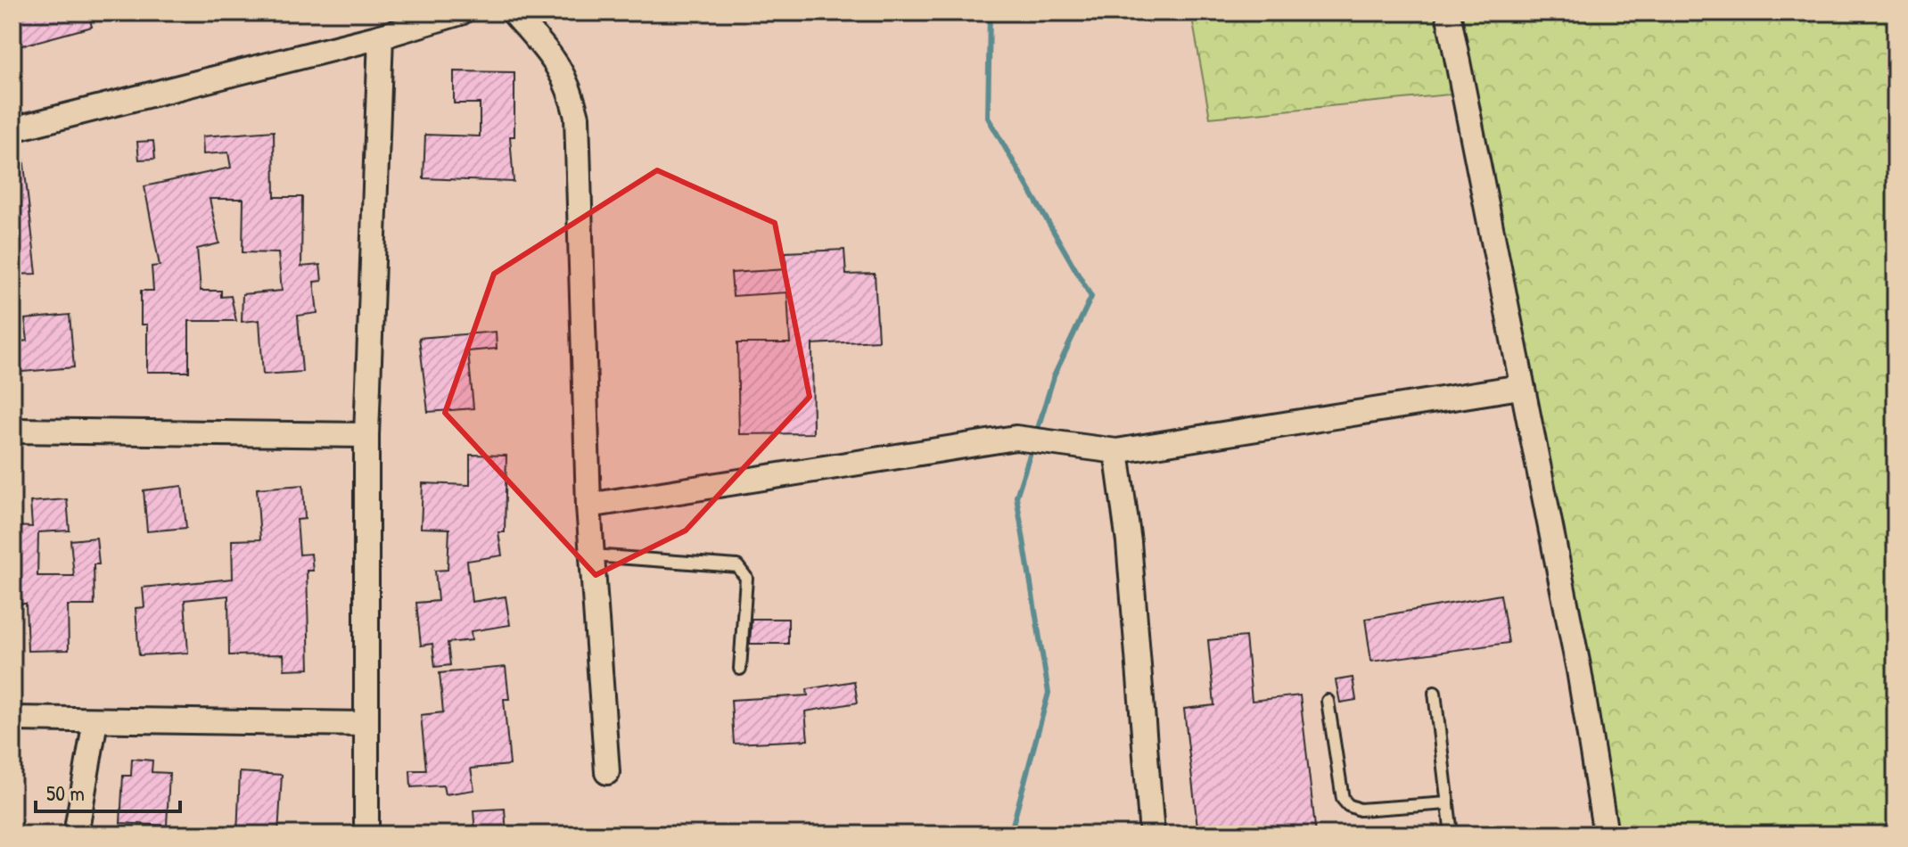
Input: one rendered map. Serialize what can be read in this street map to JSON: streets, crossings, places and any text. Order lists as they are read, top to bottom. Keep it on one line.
{"scale_bar":"50 m"}
